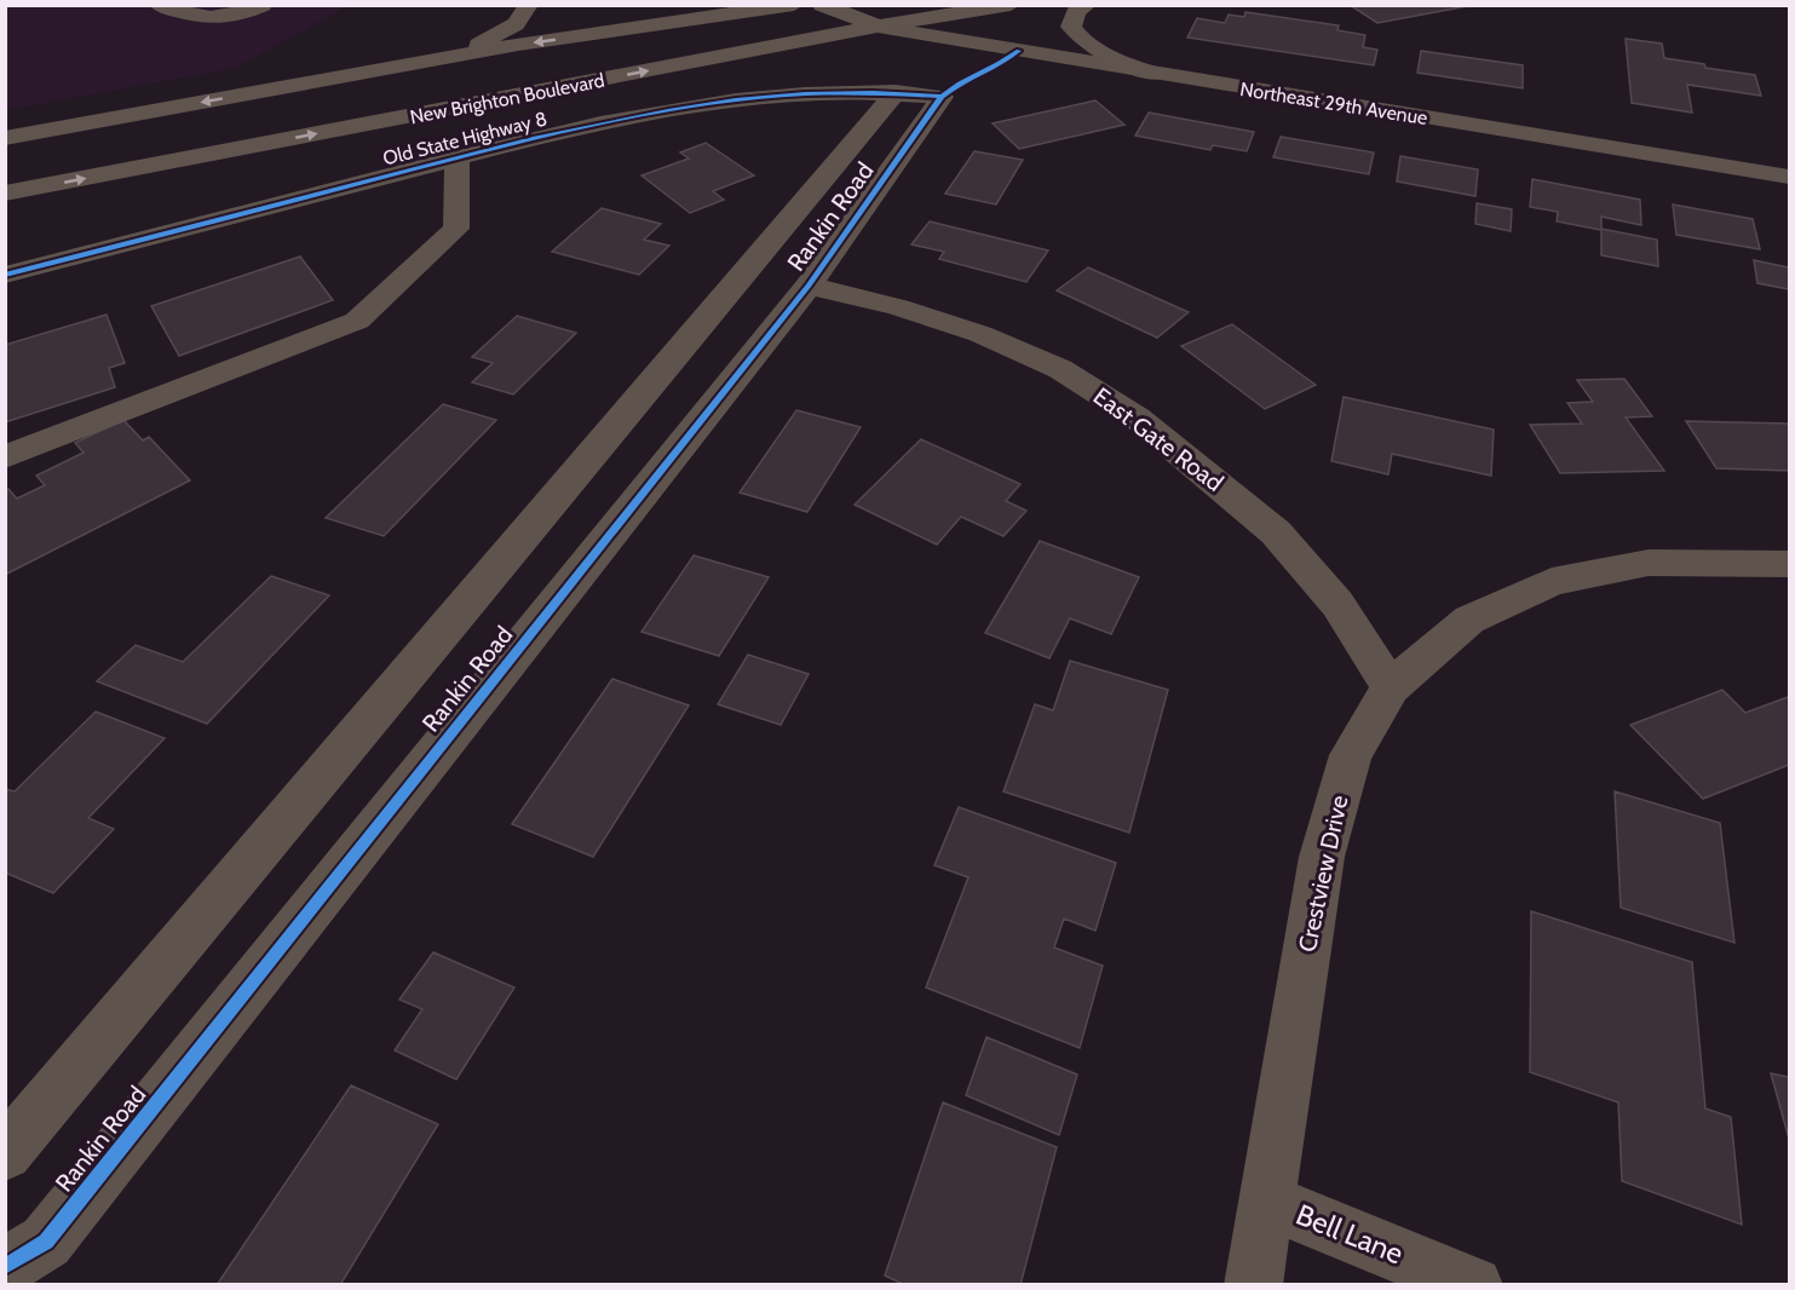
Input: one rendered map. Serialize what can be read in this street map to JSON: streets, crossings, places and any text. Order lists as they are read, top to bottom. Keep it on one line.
{"streets":{"main road":["New Brighton Boulevard"],"street":["Northeast 29th Avenue","Old State Highway 8","Rankin Road","East Gate Road","Crestview Drive","Bell Lane"]},"crossings":[["New Brighton Boulevard","Northeast 29th Avenue"],["Old State Highway 8","Rankin Road"],["Rankin Road","East Gate Road"],["East Gate Road","Crestview Drive"],["Crestview Drive","Bell Lane"]]}
